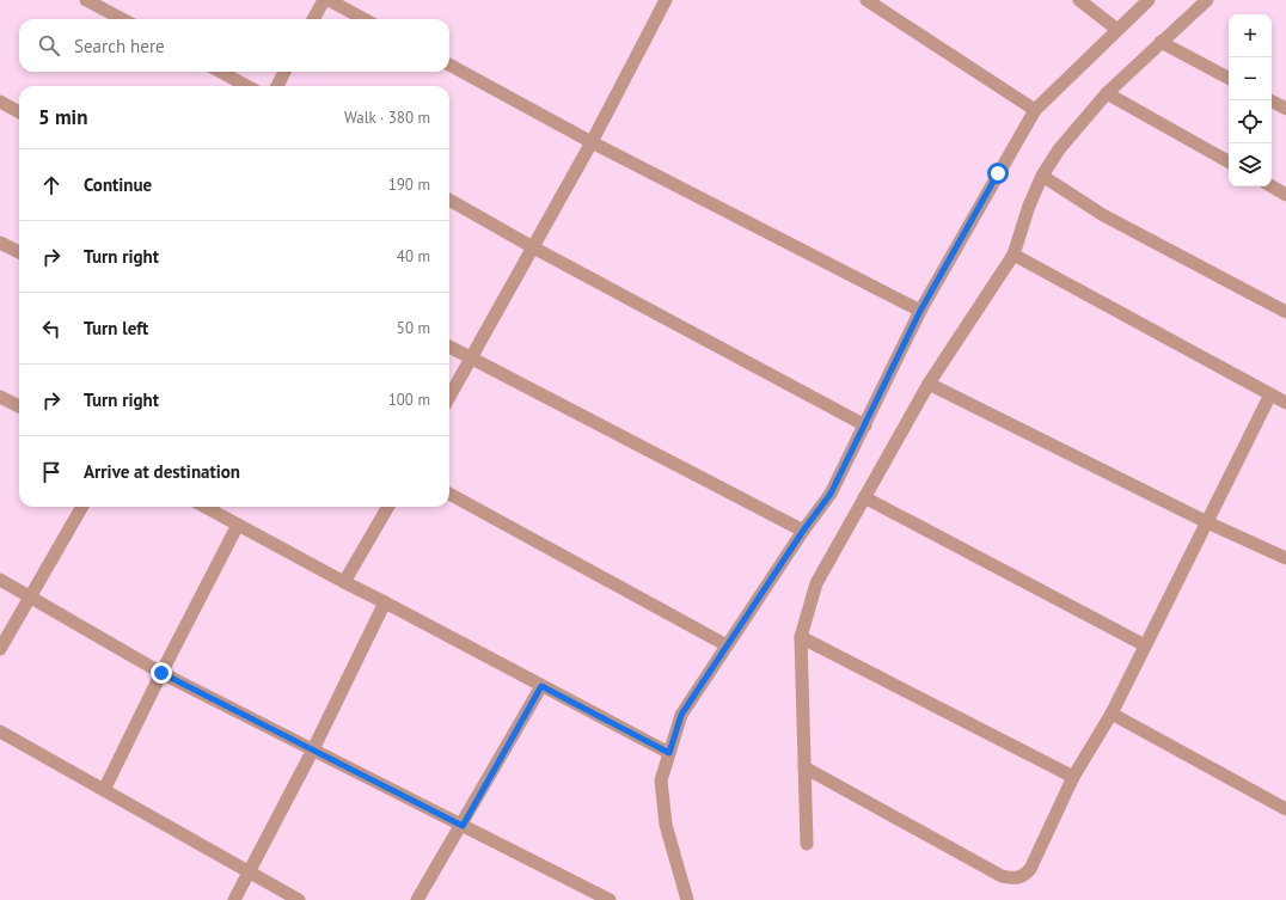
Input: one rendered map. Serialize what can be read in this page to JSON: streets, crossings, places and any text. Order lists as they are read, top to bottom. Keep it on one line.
{"page":{"map_buttons":["+","−"],"search":"Search here","heading":["5 min","Walk · 380 m"],"list":[["Continue","190 m"],["Turn right","40 m"],["Turn left","50 m"],["Turn right","100 m"],"Arrive at destination"]}}
